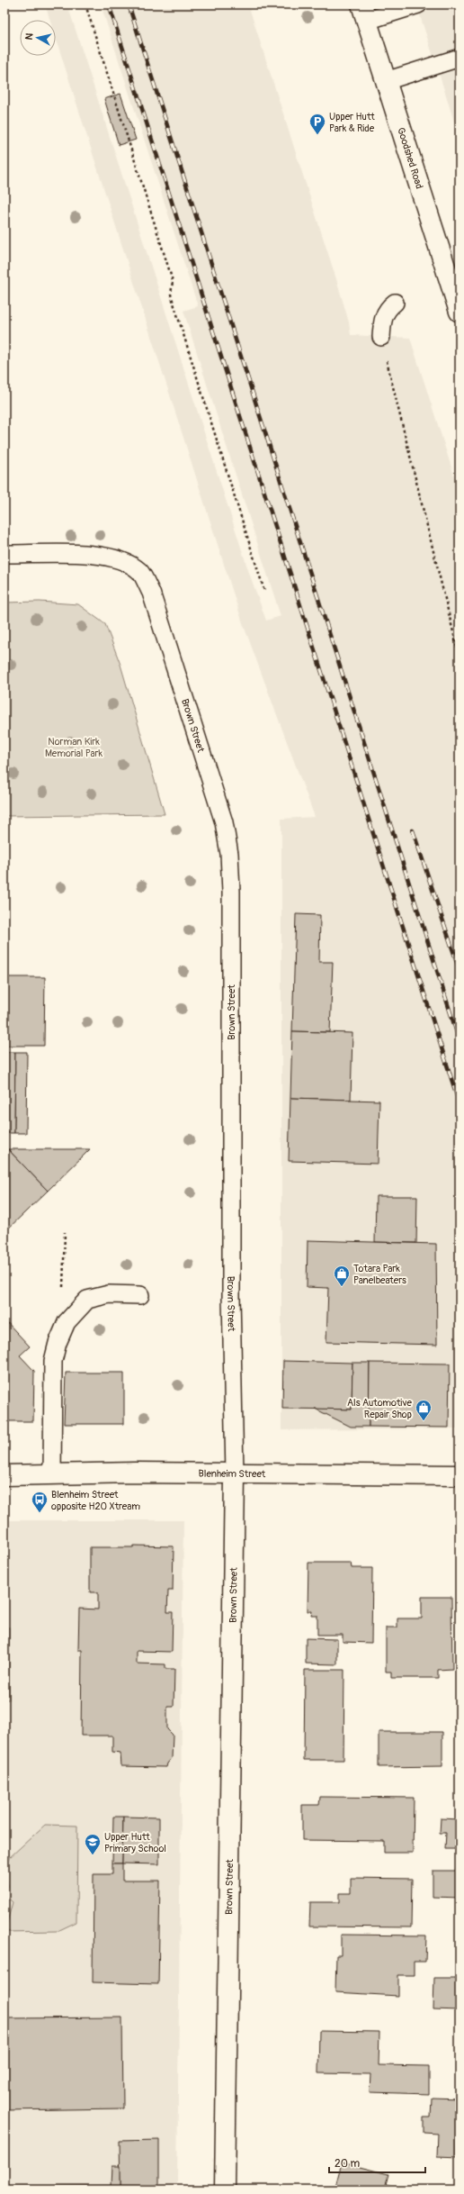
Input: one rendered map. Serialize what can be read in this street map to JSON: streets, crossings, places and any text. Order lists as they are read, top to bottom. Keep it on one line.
{"streets":{"street":["Goodshed Road","Brown Street","Blenheim Street"]},"crossings":[["Brown Street","Blenheim Street"]],"parks":["Norman Kirk Memorial Park"],"places":{"parking":["Upper Hutt Park & Ride"],"shop":["Totara Park Panelbeaters","Als Automotive Repair Shop"],"bus stop":["Blenheim Street opposite H20 Xtream"],"school or university":["Upper Hutt Primary School"]},"scale_bar":"20 m","north":"left"}
